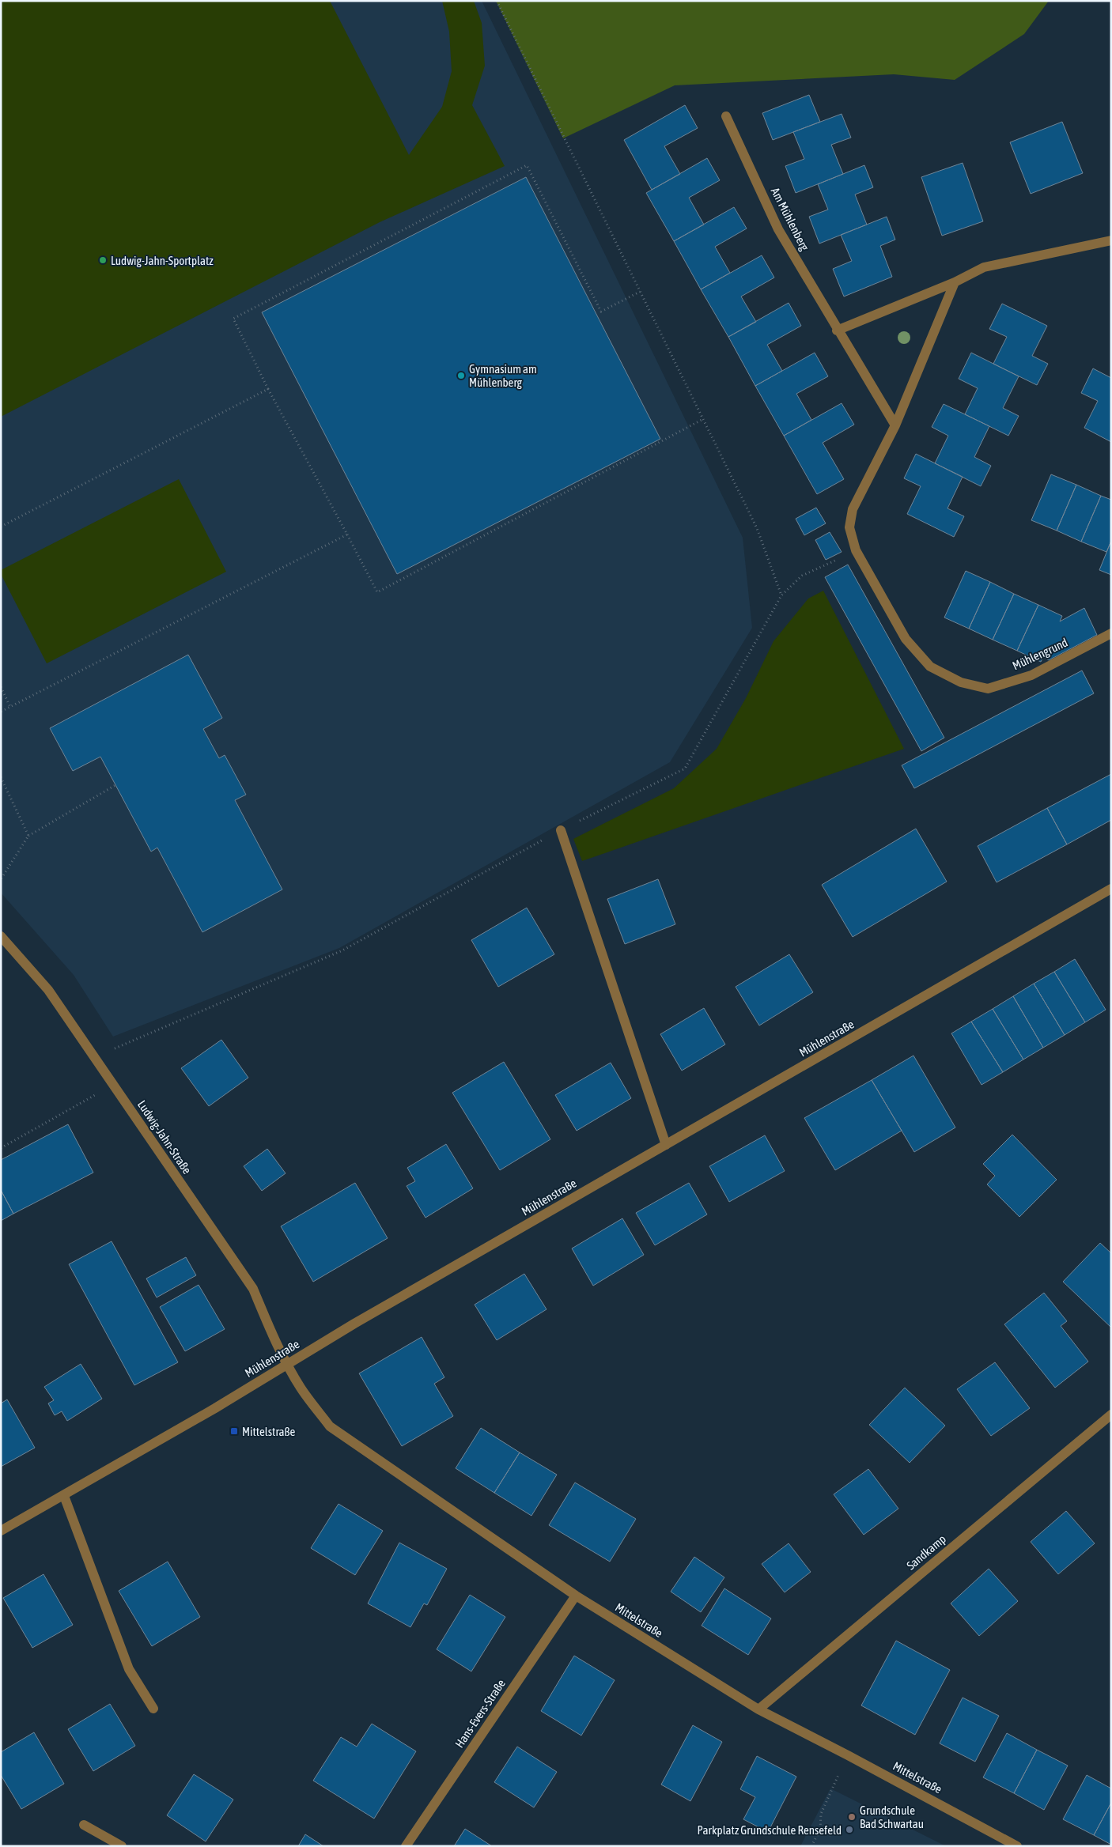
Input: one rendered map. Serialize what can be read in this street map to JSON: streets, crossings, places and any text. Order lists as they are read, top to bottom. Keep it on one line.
{"streets":{"street":["Am Mühlenberg","Mühlengrund","Mühlenstraße","Ludwig-Jahn-Straße","Sandkamp","Mittelstraße","Hans-Evers-Straße"]},"crossings":[["Mühlenstraße","Ludwig-Jahn-Straße"],["Mühlenstraße","Mittelstraße"],["Ludwig-Jahn-Straße","Mittelstraße"],["Sandkamp","Mittelstraße"],["Mittelstraße","Hans-Evers-Straße"]],"places":{"other":["Ludwig-Jahn-Sportplatz","Gymnasium am Mühlenberg","Grundschule Bad Schwartau","Parkplatz Grundschule Rensefeld"],"transit":["Mittelstraße"]}}
